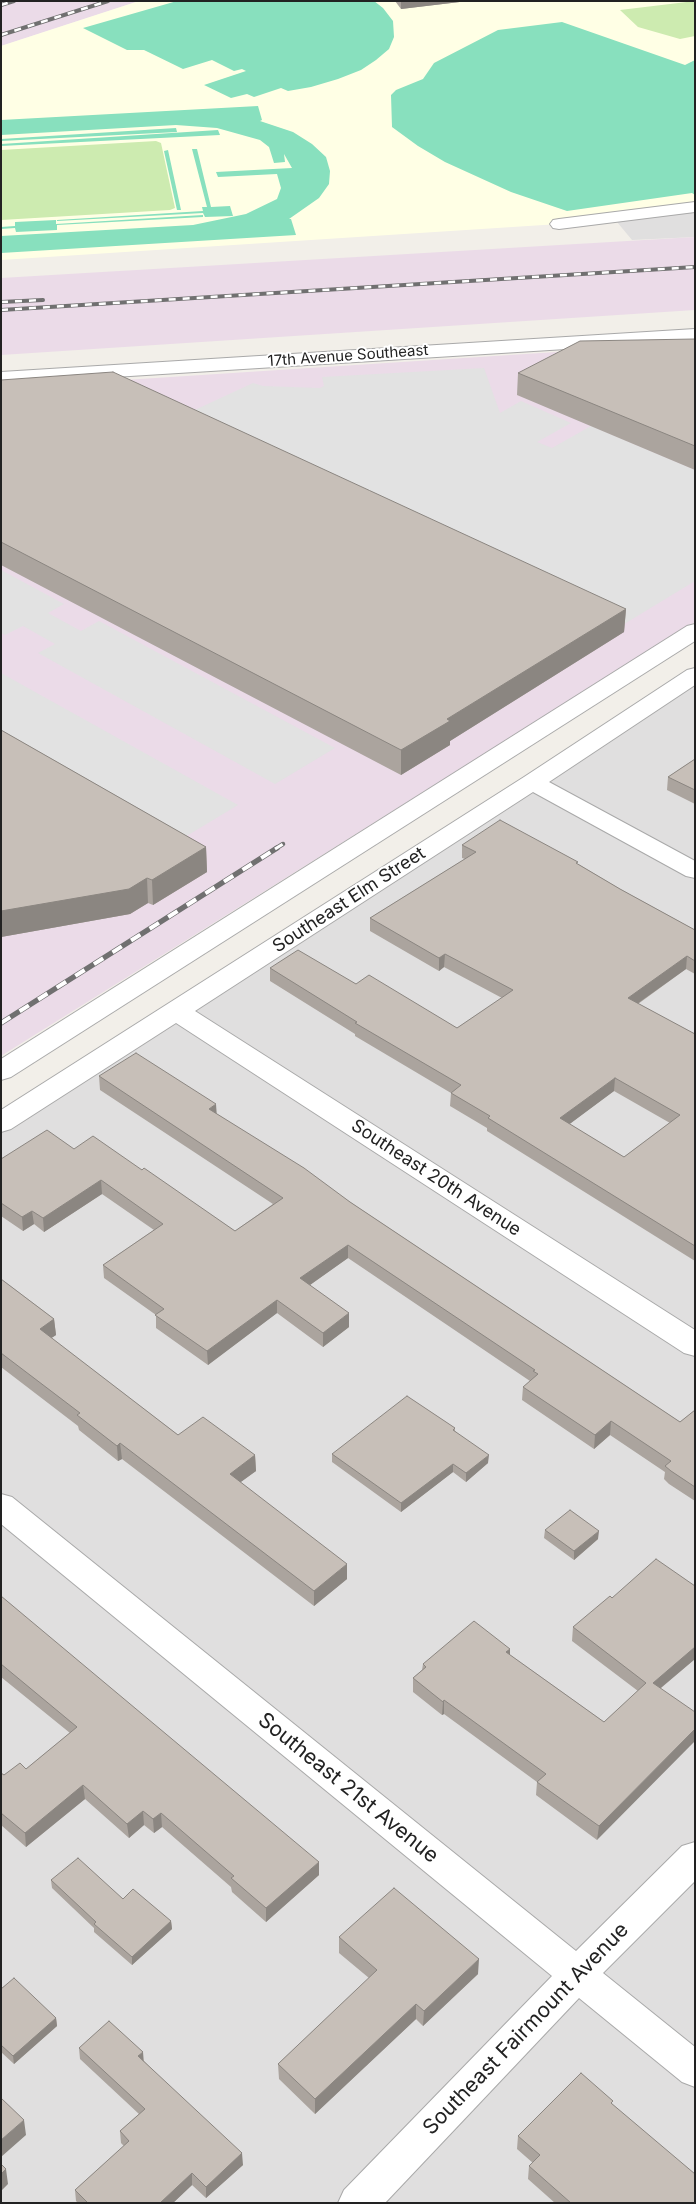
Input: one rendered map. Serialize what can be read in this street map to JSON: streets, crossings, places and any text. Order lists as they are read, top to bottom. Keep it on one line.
{"streets":{"street":["17th Avenue Southeast","Southeast Elm Street","Southeast 20th Avenue","Southeast 21st Avenue","Southeast Fairmount Avenue"]},"crossings":[["Southeast Elm Street","Southeast 20th Avenue"],["Southeast 21st Avenue","Southeast Fairmount Avenue"]]}
